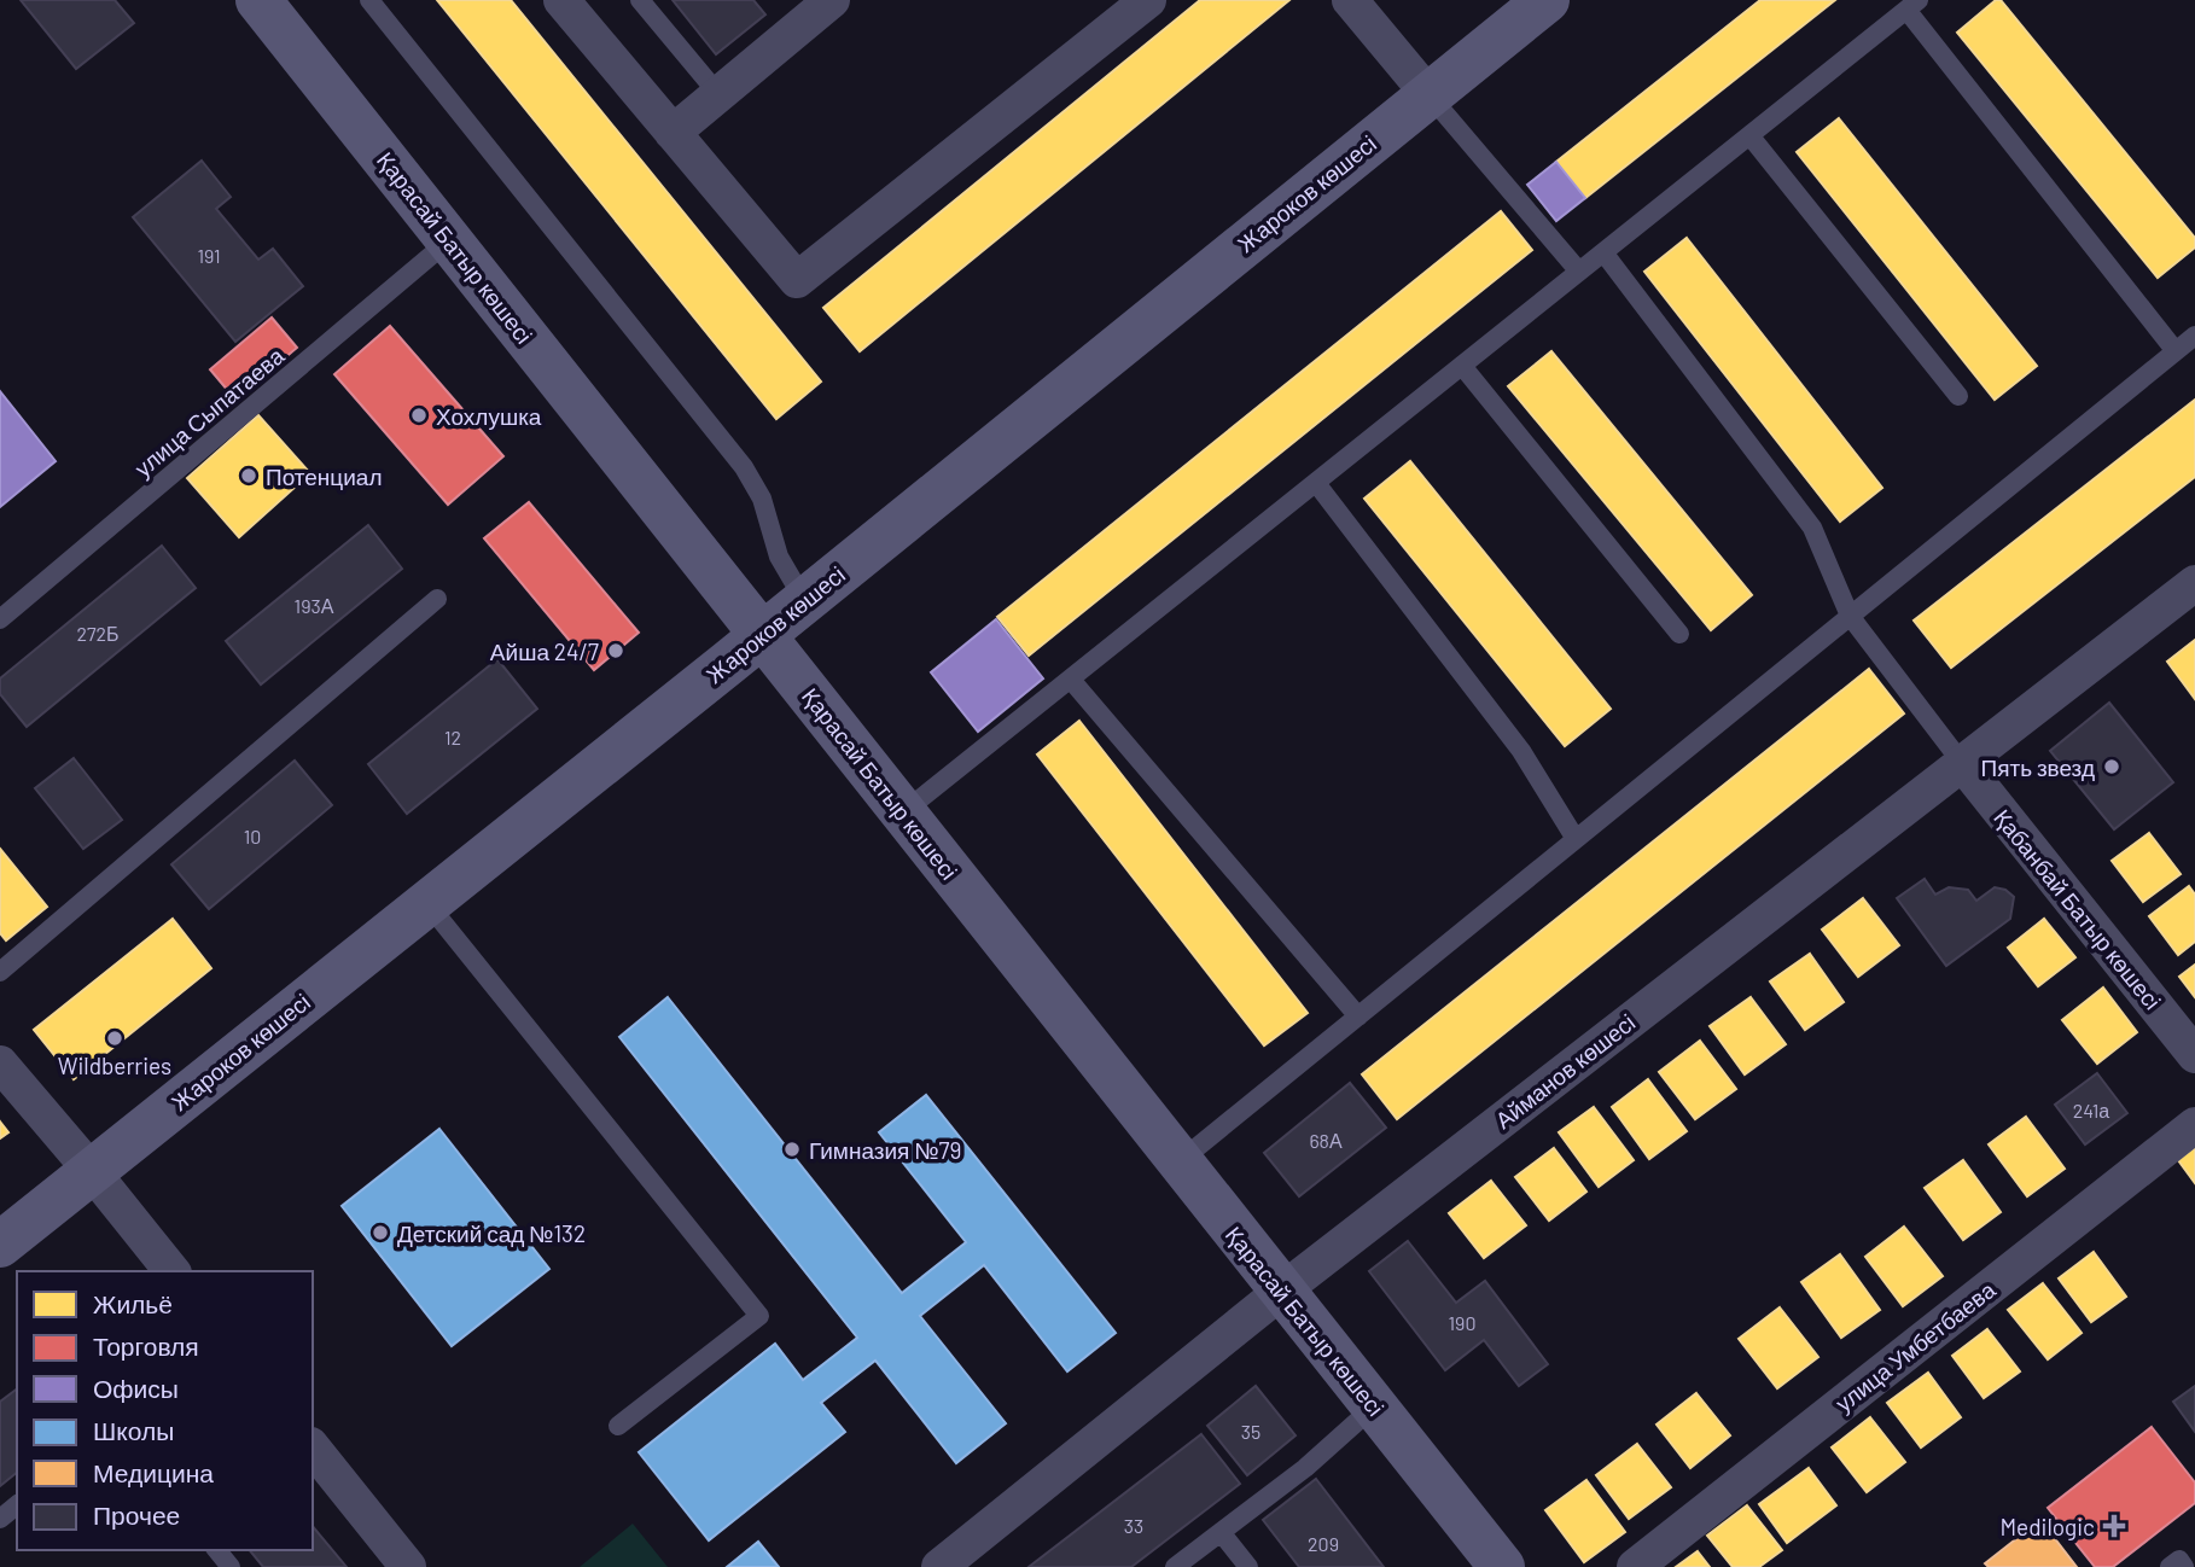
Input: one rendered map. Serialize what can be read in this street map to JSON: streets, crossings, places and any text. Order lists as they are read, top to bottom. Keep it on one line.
{"streets":{"street":["Жароков көшесі","Қарасай Батыр көшесі","Қабанбай Батыр көшесі","Айманов көшесі","улица Умбетбаева"],"lane":["улица Сыпатаева"]},"crossings":[["Жароков көшесі","Қарасай Батыр көшесі"],["Қарасай Батыр көшесі","улица Сыпатаева"],["Қарасай Батыр көшесі","Айманов көшесі"],["Қабанбай Батыр көшесі","Айманов көшесі"]],"places":{"other":["Хохлушка","Потенциал","Айша 24/7","Пять звезд","Wildberries","Гимназия №79","Детский сад №132"],"health":["Medilogic"]},"house_numbers":["191","193А","272Б","12","10","241а","68А","190","35","33","209"],"legend":["Жильё","Торговля","Офисы","Школы","Медицина","Прочее"]}
